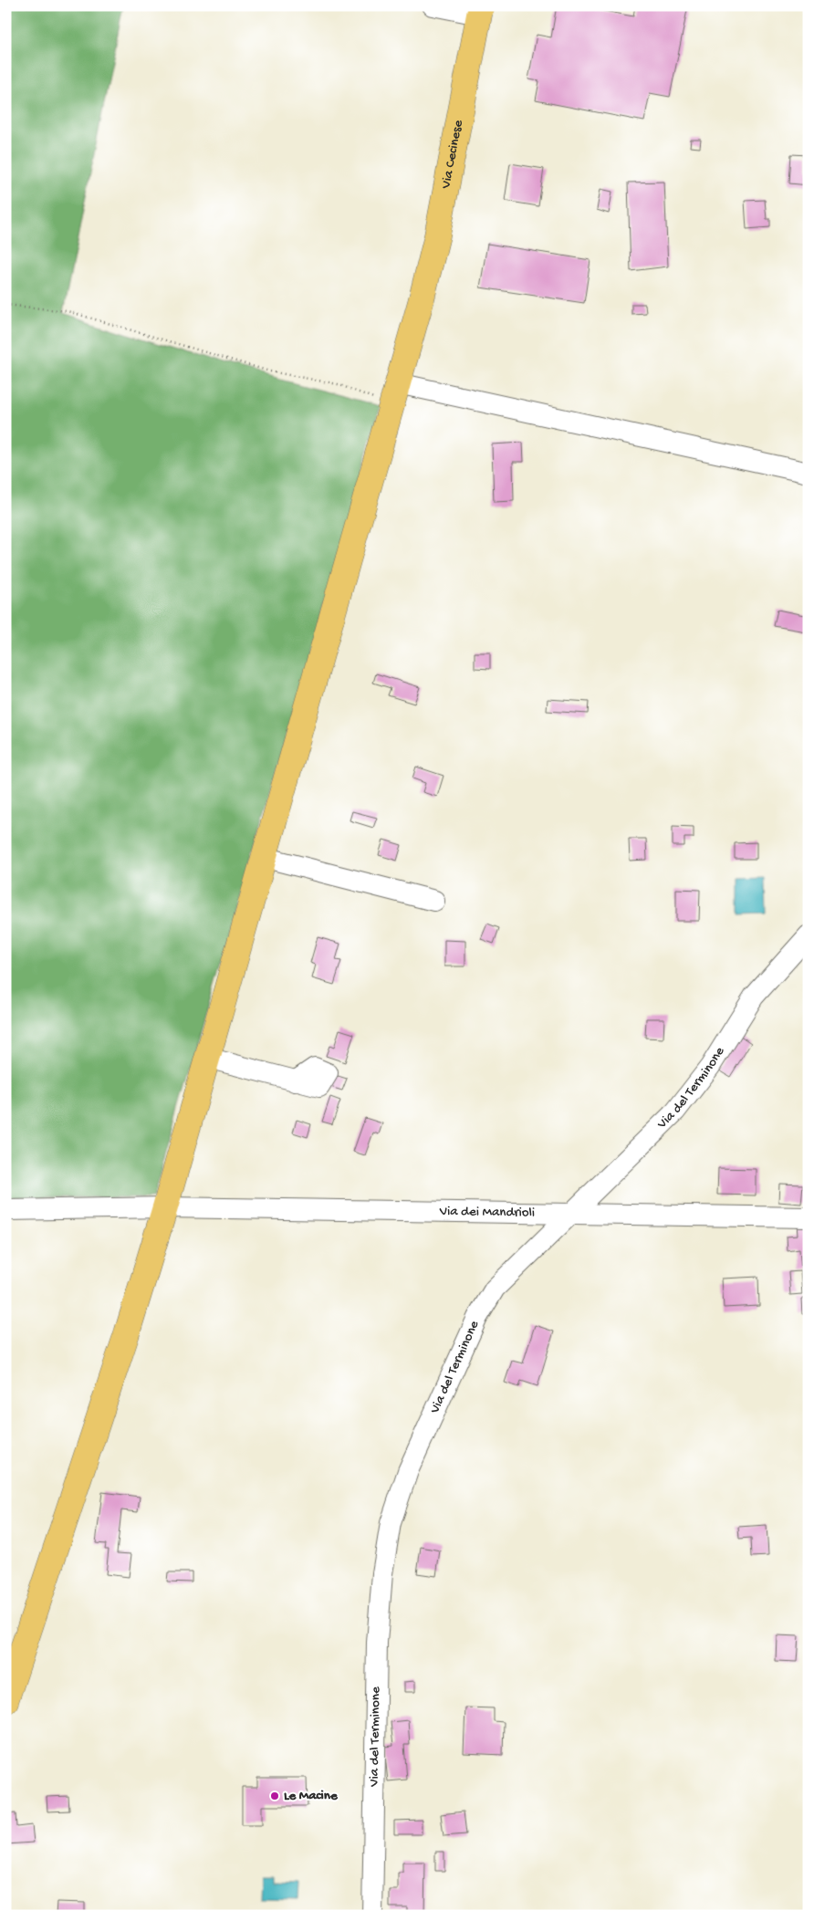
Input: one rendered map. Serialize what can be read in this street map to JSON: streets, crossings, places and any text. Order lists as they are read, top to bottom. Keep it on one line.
{"streets":{"main road":["Via Cecinese"],"street":["Via del Terminone","Via dei Mandrioli"]},"crossings":[["Via Cecinese","Via dei Mandrioli"],["Via del Terminone","Via dei Mandrioli"]],"places":["Le Macine"]}
